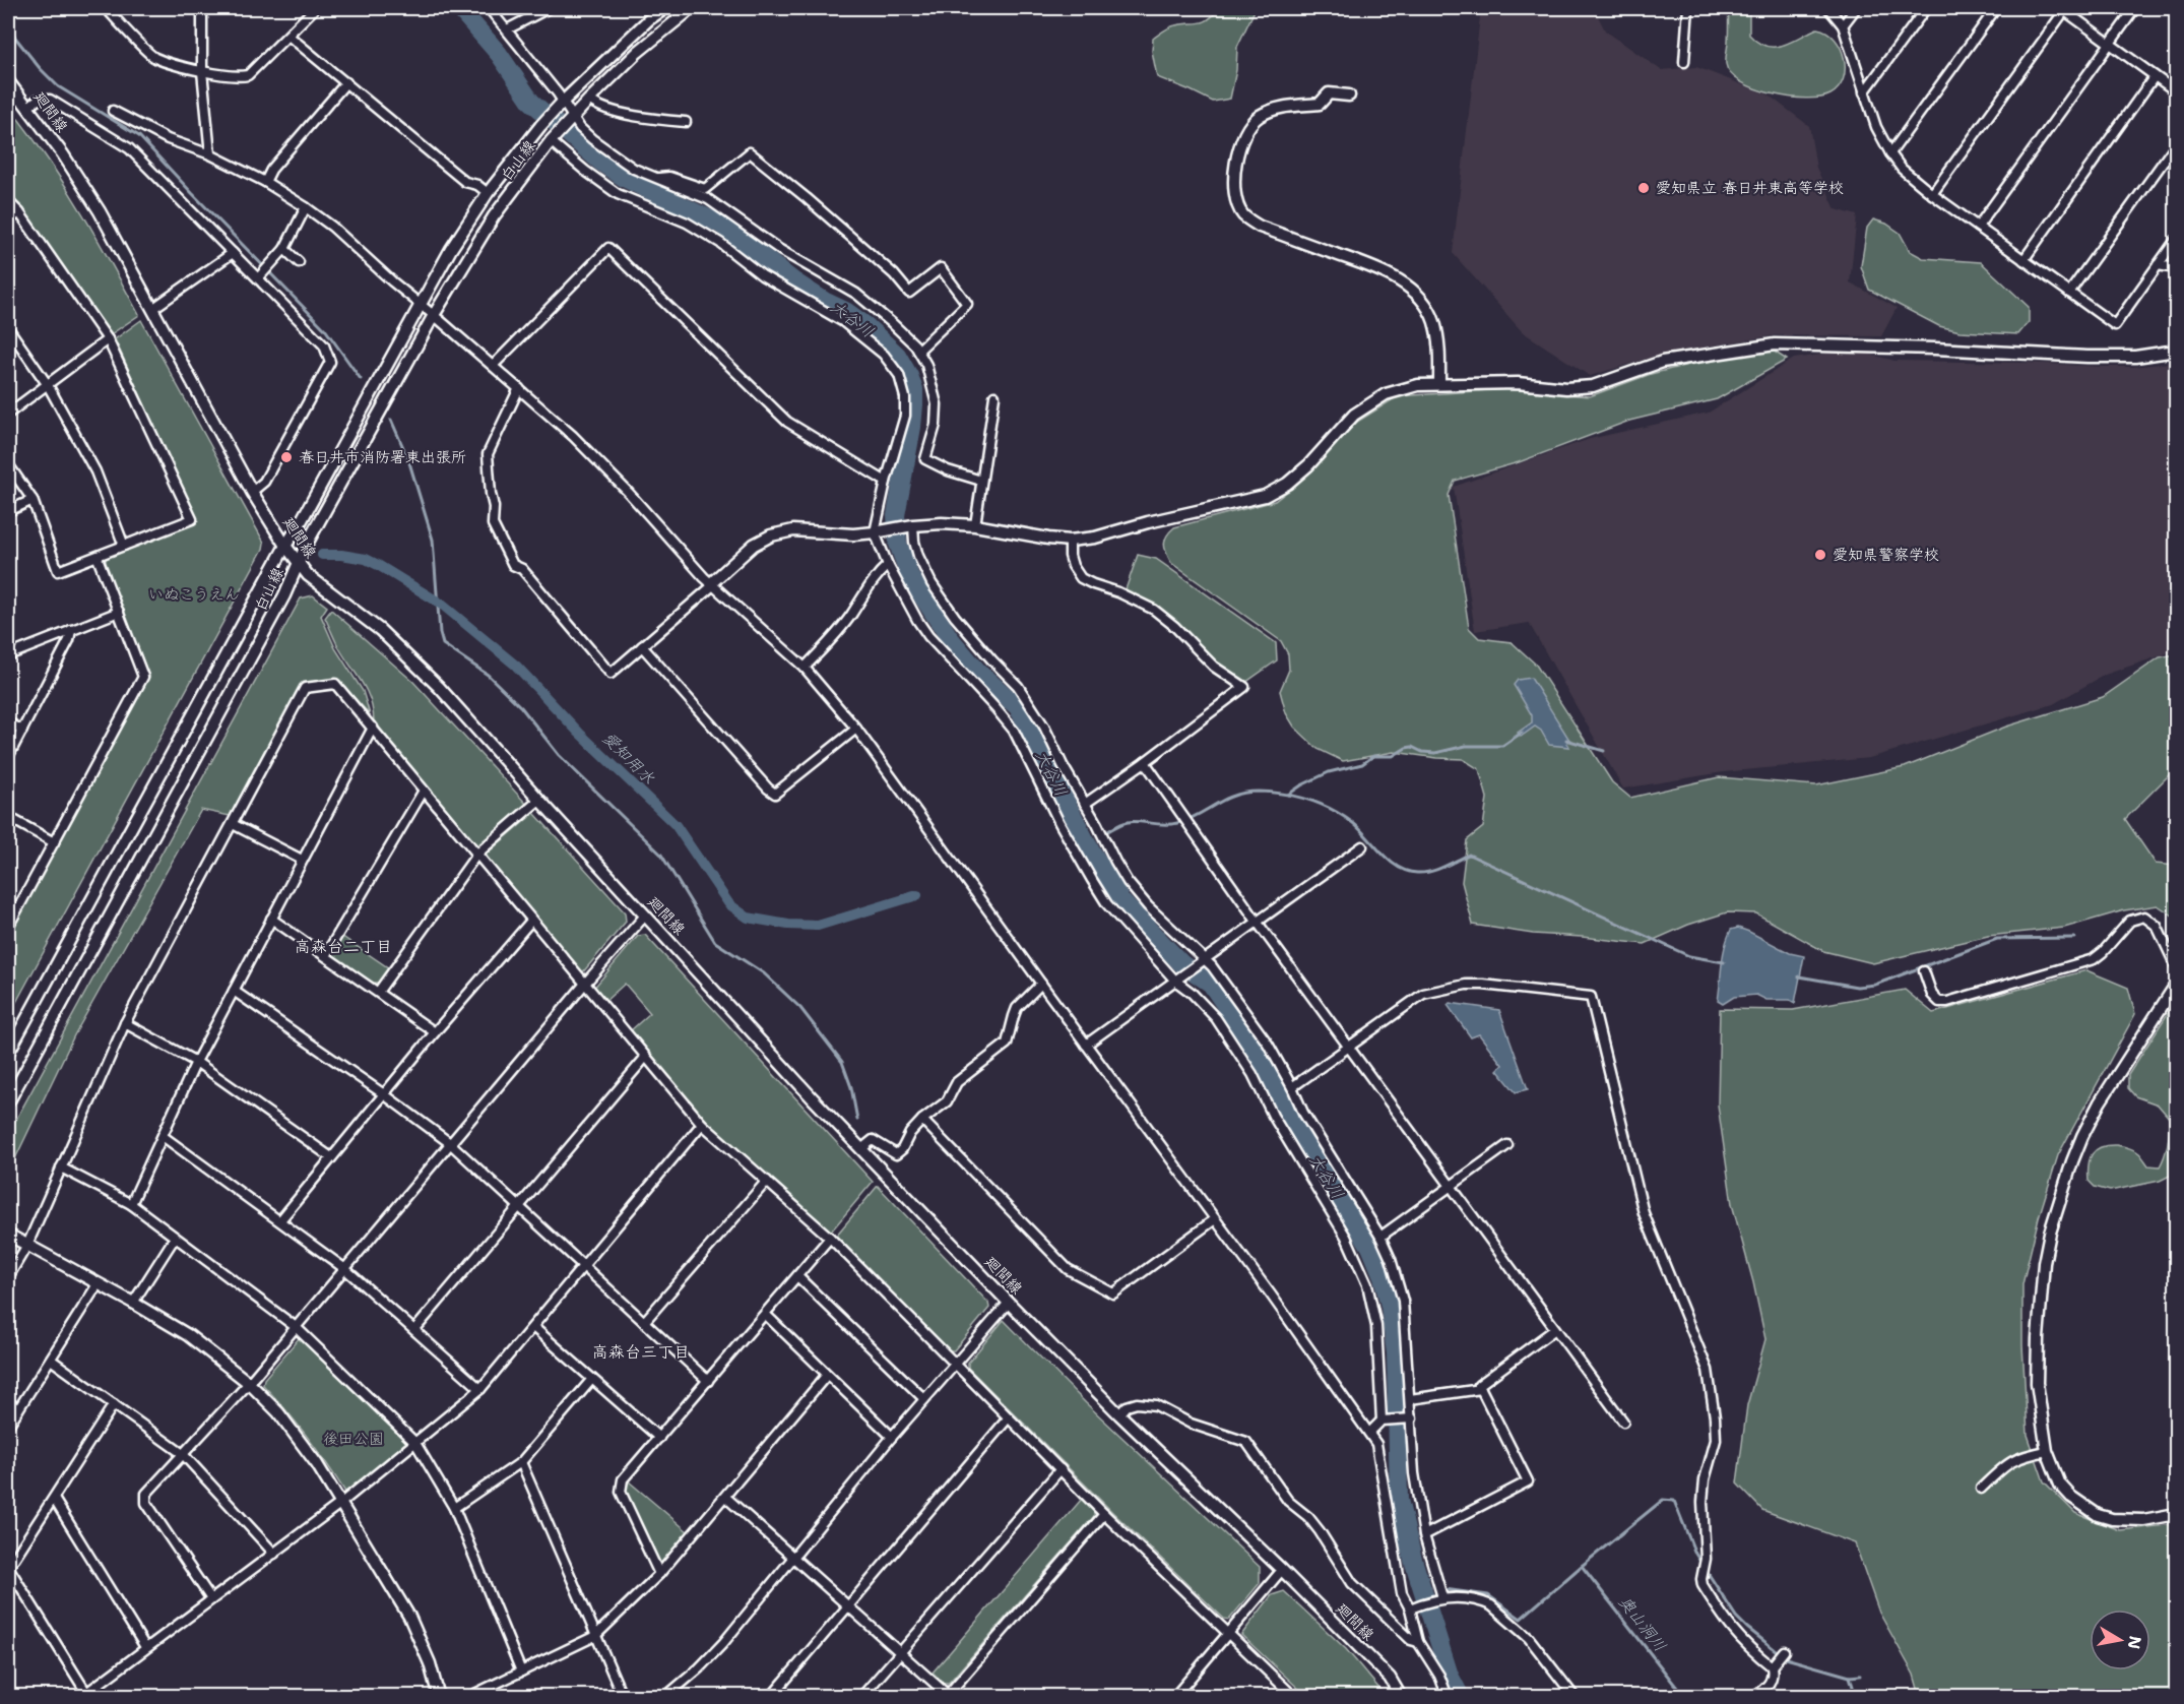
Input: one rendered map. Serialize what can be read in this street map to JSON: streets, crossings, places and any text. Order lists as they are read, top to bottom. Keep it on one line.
{"streets":{"street":["廻間線","白山線"]},"crossings":[["廻間線","白山線"]],"districts":["高森台二丁目","高森台三丁目"],"water":["大谷川","愛知用水","奥山洞川"],"parks":["いぬこうえん","後田公園"],"places":["愛知県立 春日井東高等学校","春日井市消防署東出張所","愛知県警察学校"],"north":"right"}
